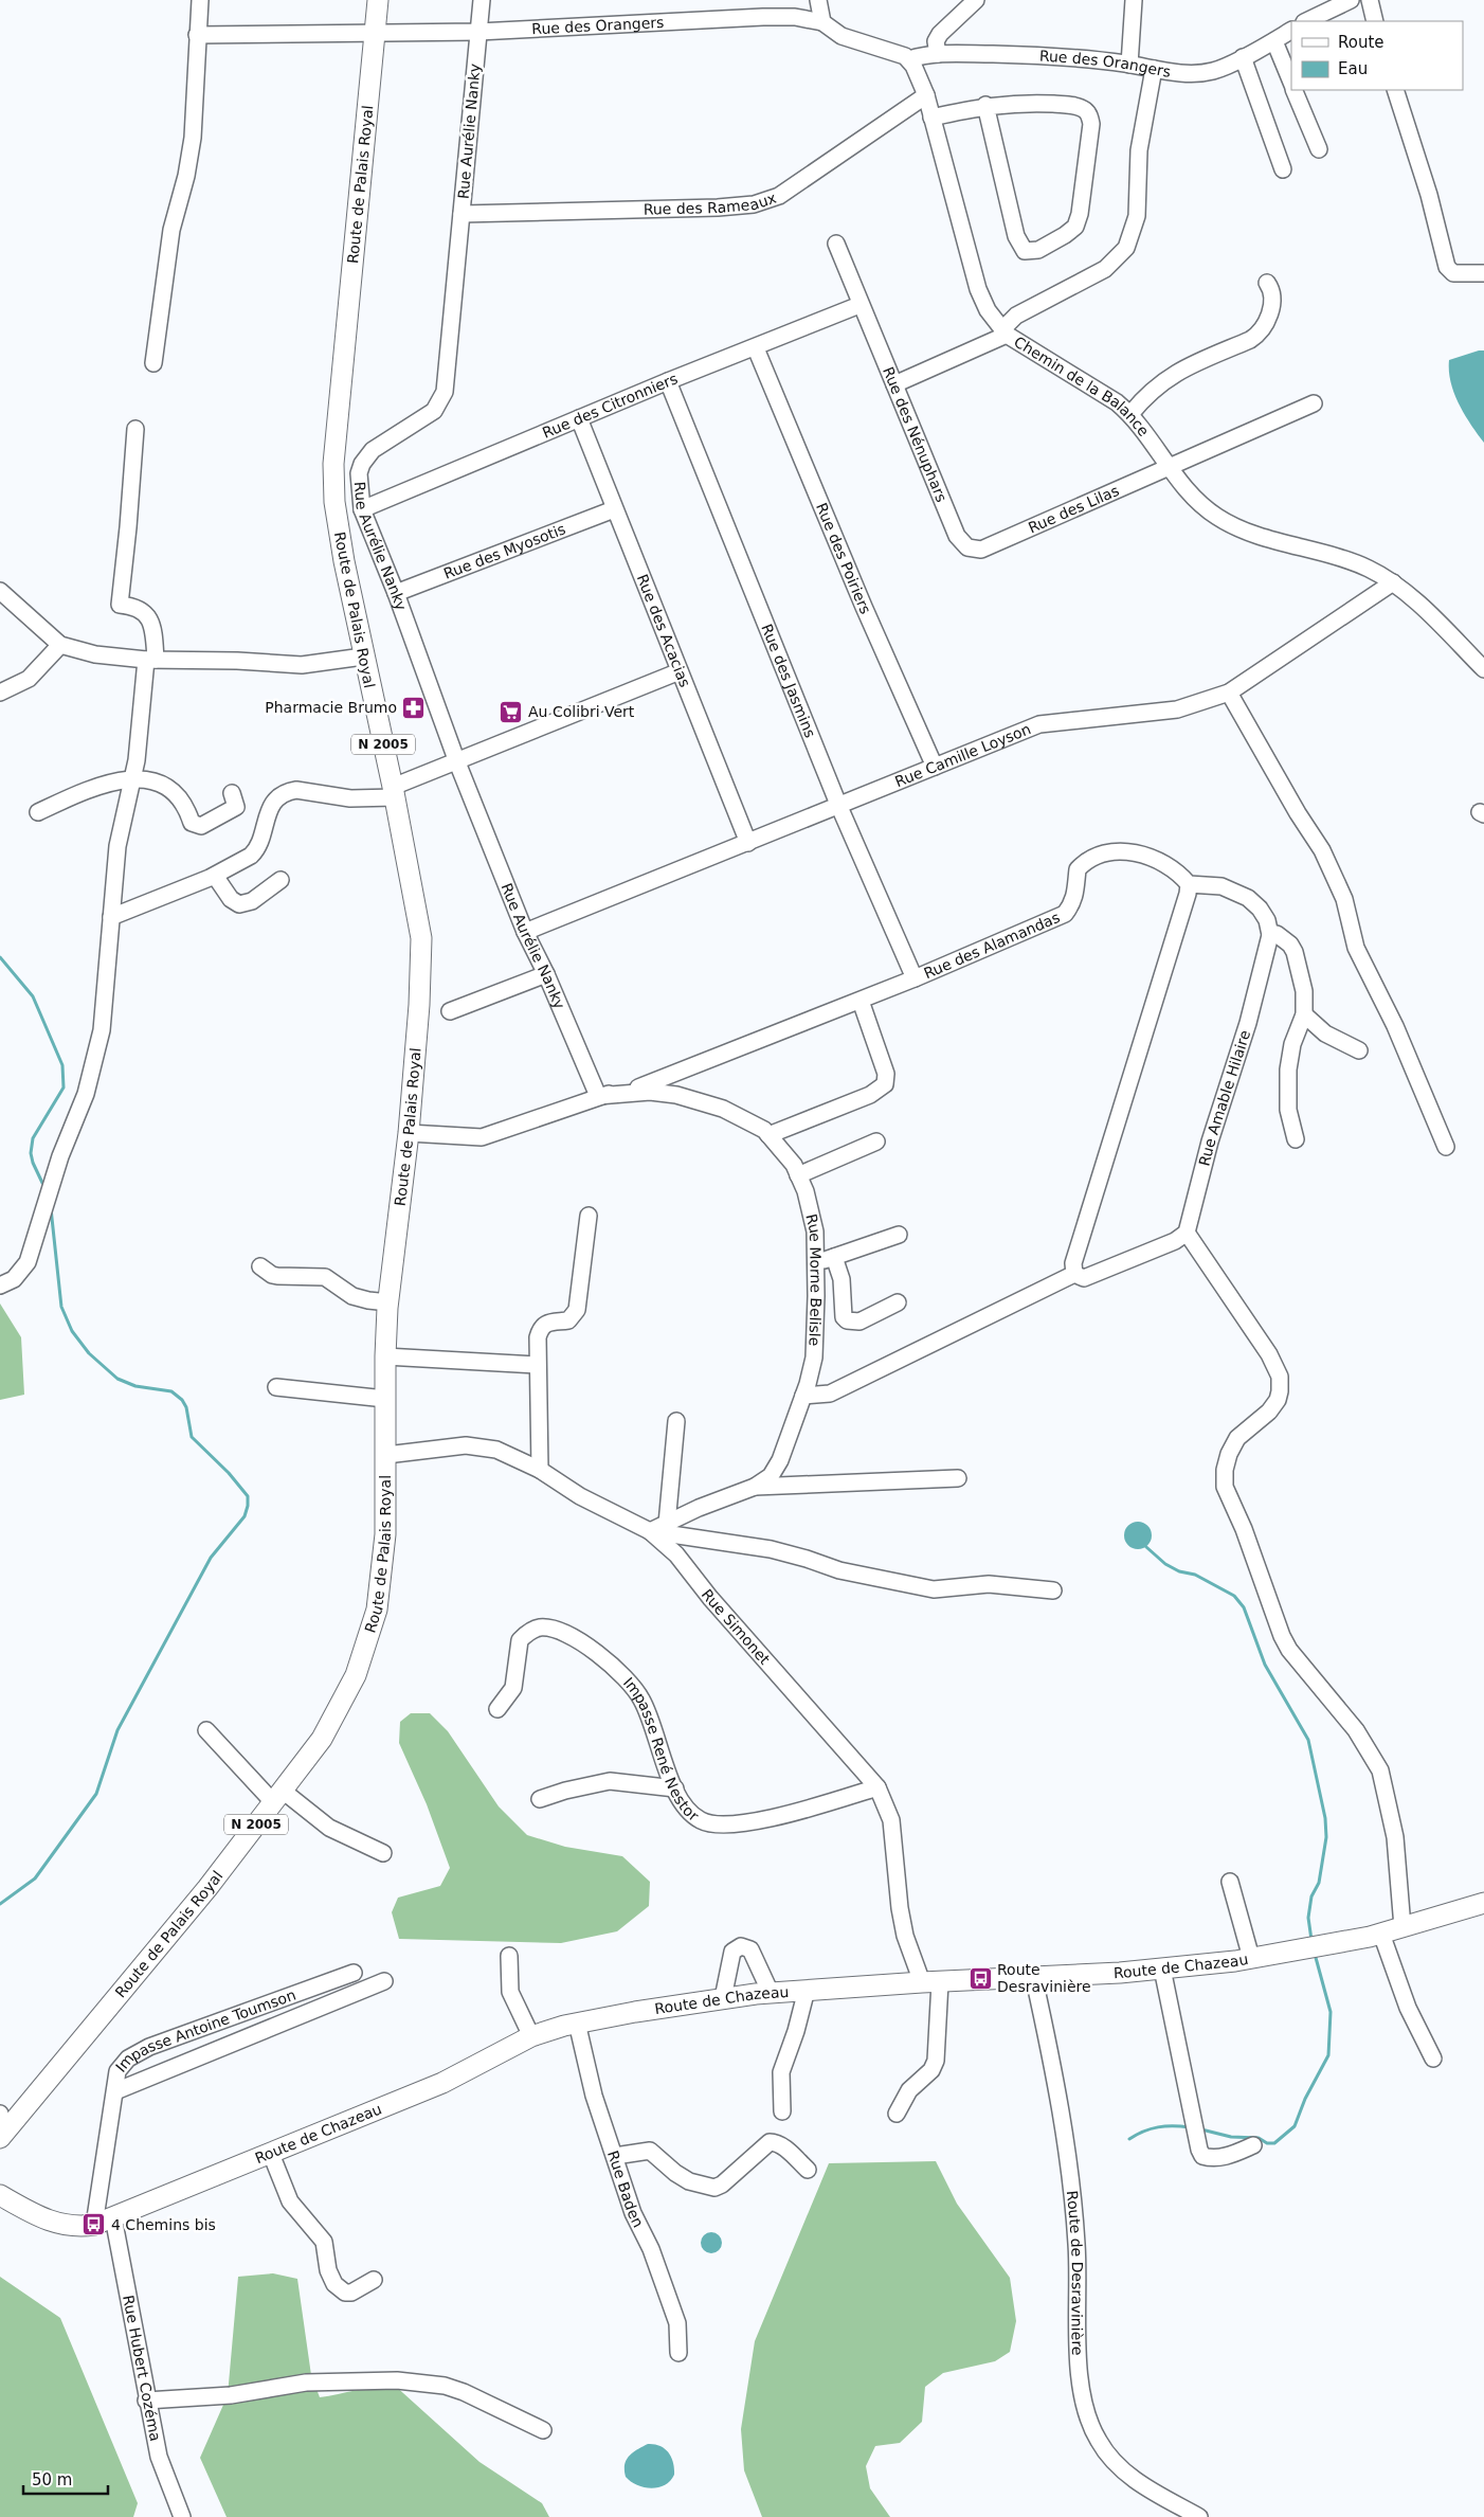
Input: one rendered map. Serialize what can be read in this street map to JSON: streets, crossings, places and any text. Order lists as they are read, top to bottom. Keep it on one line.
{"streets":{"main road":["Route de Palais Royal","N 2005","Route de Chazeau"],"street":["Rue des Orangers","Rue Aurélie Nanky","Rue des Rameaux","Chemin de la Balance","Rue des Citronniers","Rue des Nénuphars","Rue des Lilas","Rue des Myosotis","Rue des Poiriers","Rue des Acacias","Rue des Jasmins","Rue Camille Loyson","Rue des Alamandas","Rue Amable Hilaire","Rue Morne Belisle","Rue Simonet","Impasse René Nestor","Impasse Antoine Toumson","Rue Baden","Route de Desravinière","Rue Hubert Cozéma"]},"crossings":[["Rue des Orangers","Rue Aurélie Nanky"],["Rue des Orangers","Route de Palais Royal"],["Rue des Orangers","Chemin de la Balance"],["Rue Aurélie Nanky","Rue des Rameaux"],["Rue Aurélie Nanky","Rue des Citronniers"],["Rue Aurélie Nanky","Rue des Myosotis"],["Rue Aurélie Nanky","Rue Camille Loyson"],["Rue Aurélie Nanky","Rue des Alamandas"],["Rue Aurélie Nanky","Rue Morne Belisle"],["Route de Palais Royal","Rue des Alamandas"],["Route de Palais Royal","Rue Simonet"],["Rue des Rameaux","Chemin de la Balance"],["Chemin de la Balance","Rue des Lilas"],["Chemin de la Balance","Rue Camille Loyson"],["Rue des Citronniers","Rue des Nénuphars"],["Rue des Citronniers","Rue des Poiriers"],["Rue des Citronniers","Rue des Acacias"],["Rue des Citronniers","Rue des Jasmins"],["Rue des Nénuphars","Rue des Lilas"],["Rue des Myosotis","Rue des Acacias"],["Rue des Poiriers","Rue Camille Loyson"],["Rue des Acacias","Rue Camille Loyson"],["Rue des Jasmins","Rue Camille Loyson"],["Rue des Jasmins","Rue des Alamandas"],["Rue des Alamandas","Rue Morne Belisle"],["Rue Morne Belisle","Rue Simonet"],["Rue Simonet","Impasse René Nestor"],["Rue Simonet","Route de Chazeau"],["Route de Chazeau","Impasse Antoine Toumson"],["Route de Chazeau","Rue Baden"],["Route de Chazeau","Route de Desravinière"],["Route de Chazeau","Rue Hubert Cozéma"],["Impasse Antoine Toumson","Rue Hubert Cozéma"]],"places":{"pharmacy":["Pharmacie Brumo"],"supermarket":["Au Colibri Vert"],"bus stop":["Route Desravinière","4 Chemins bis"]},"legend":["Route","Eau"],"scale_bar":"50 m"}
